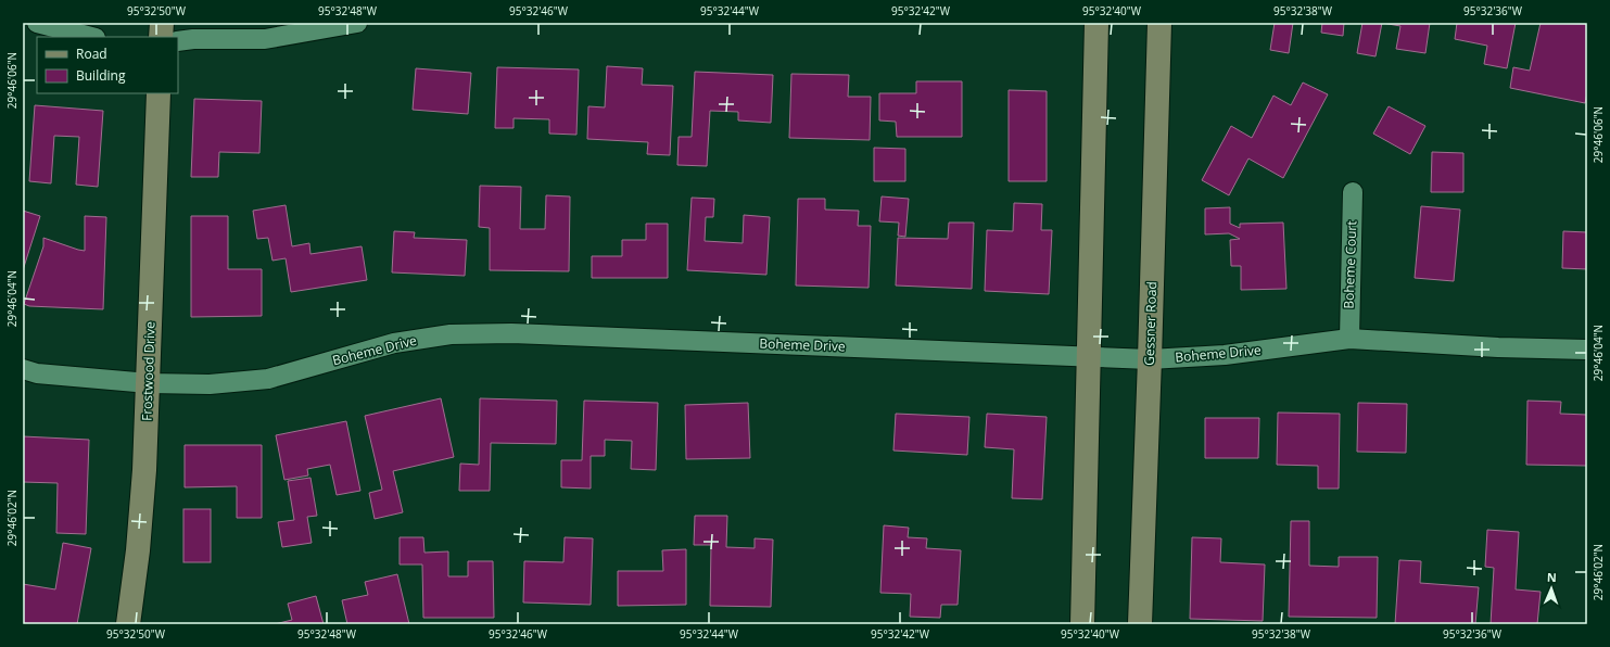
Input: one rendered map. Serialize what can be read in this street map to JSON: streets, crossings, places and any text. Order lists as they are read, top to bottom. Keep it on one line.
{"streets":{"main road":["Gessner Road","Frostwood Drive"],"street":["Boheme Court","Boheme Drive"]},"crossings":[["Boheme Court","Boheme Drive"],["Gessner Road","Boheme Drive"],["Boheme Drive","Frostwood Drive"]],"legend":["Road","Building"],"north":"top","coordinates":["95°32'50\"W","95°32'48\"W","95°32'46\"W","95°32'44\"W","95°32'42\"W","95°32'40\"W","95°32'38\"W","95°32'36\"W","29°46'06\"N","29°46'04\"N","29°46'02\"N"]}
